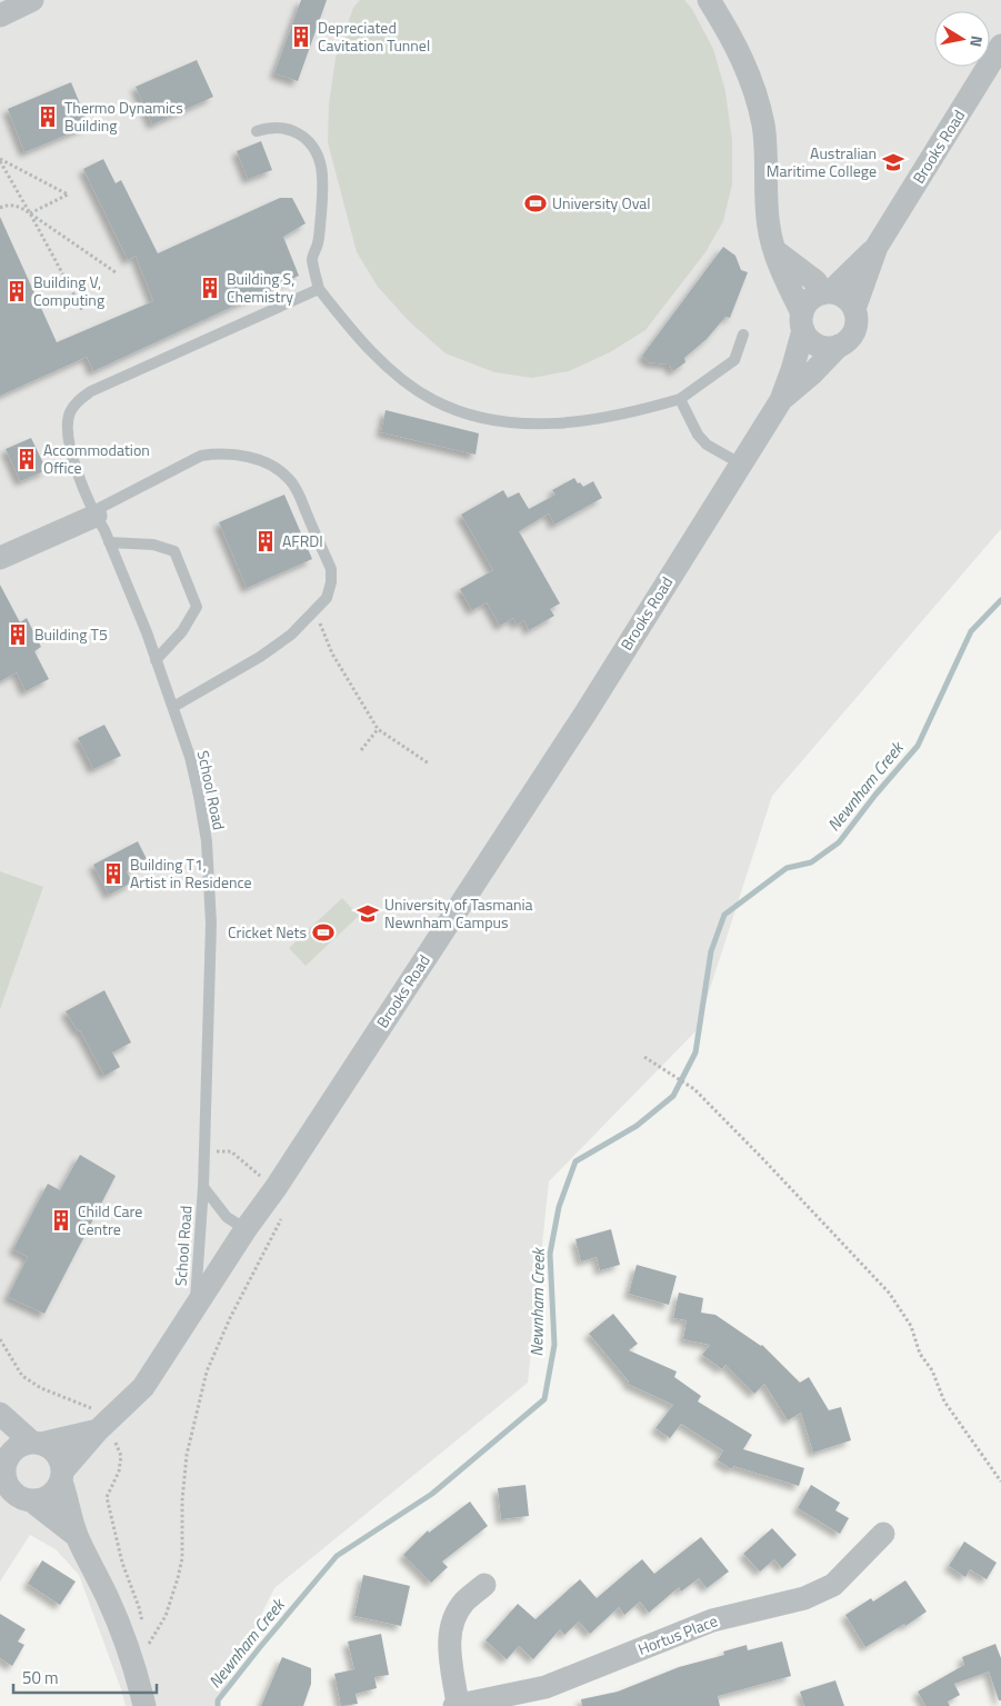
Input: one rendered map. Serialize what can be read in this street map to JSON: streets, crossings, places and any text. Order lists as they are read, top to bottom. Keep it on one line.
{"streets":{"street":["Brooks Road","Hortus Place"],"lane":["School Road"]},"crossings":[["Brooks Road","School Road"]],"water":["Newnham Creek"],"places":{"building":["Depreciated Cavitation Tunnel","Thermo Dynamics Building","Building S, Chemistry","Building V, Computing","Accommodation Office","AFRDI","Building T5","Building T1, Artist in Residence","Child Care Centre"],"school or university":["Australian Maritime College","University of Tasmania Newnham Campus"],"sports":["University Oval","Cricket Nets"]},"scale_bar":"50 m","north":"right"}
